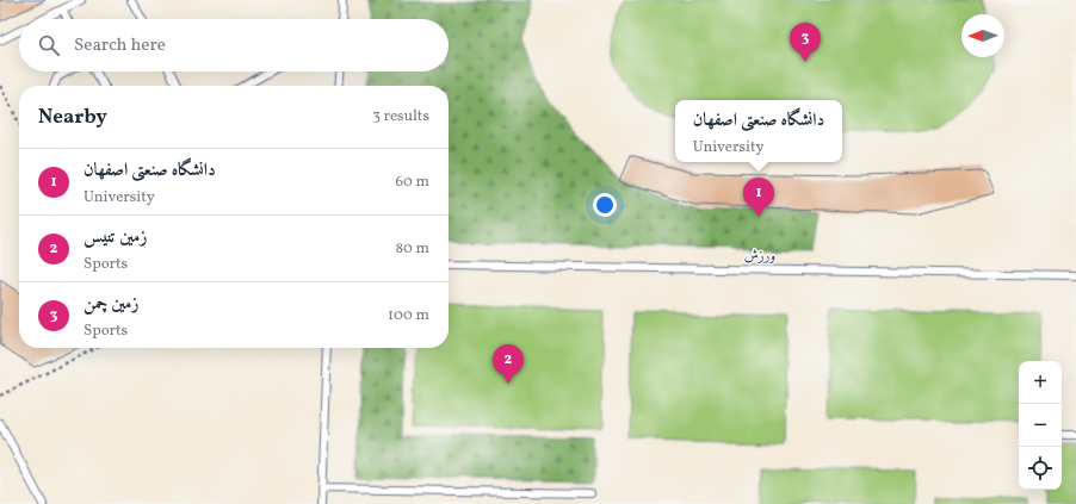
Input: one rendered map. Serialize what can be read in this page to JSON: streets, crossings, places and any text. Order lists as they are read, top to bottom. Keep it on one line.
{"streets":{"lane":["ورزش"]},"north":"left","page":{"search":"Search here","pins":["3","1","2"],"heading":["Nearby","3 results"],"popup":["دانشگاه صنعتی اصفهان","University"],"list":[{"mark":"1","name":"دانشگاه صنعتی اصفهان","note":"University","value":"60 m"},{"mark":"2","name":"زمین تنیس","note":"Sports","value":"80 m"},{"mark":"3","name":"زمین چمن","note":"Sports","value":"100 m"}],"map_buttons":["+","−"]}}
